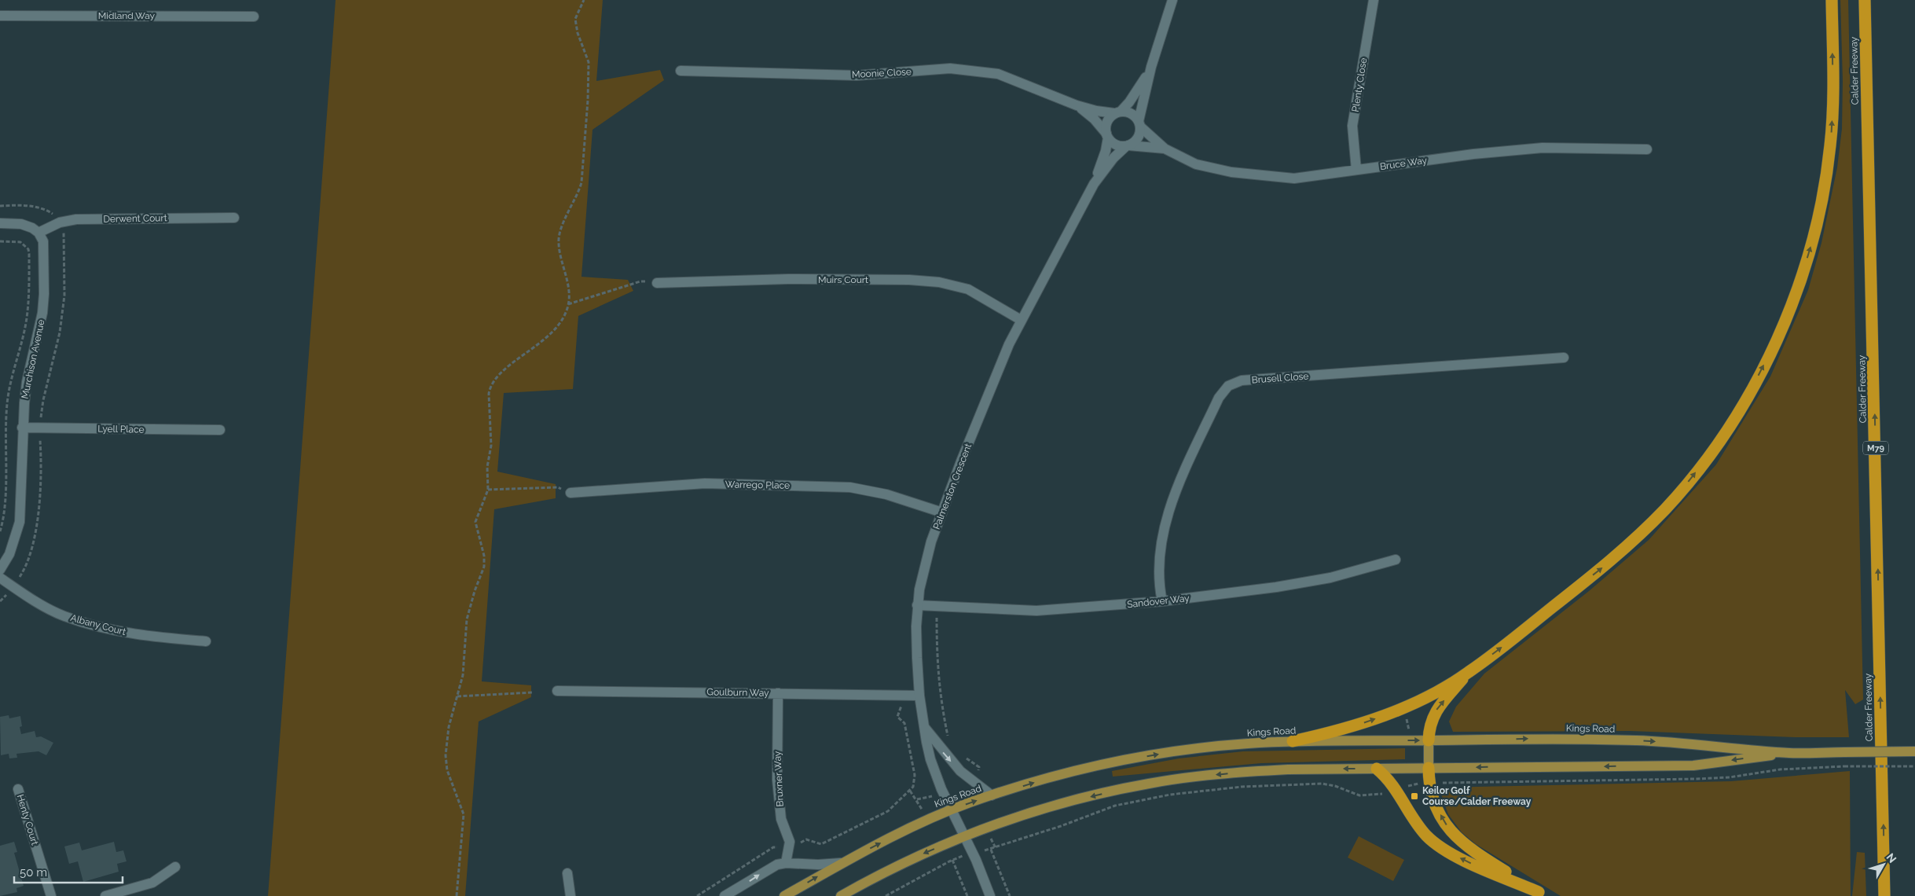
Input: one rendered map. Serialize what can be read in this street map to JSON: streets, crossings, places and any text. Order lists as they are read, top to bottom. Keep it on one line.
{"streets":{"highway":["Calder Freeway","M79"],"main road":["Kings Road"],"street":["Midland Way","Moonie Close","Plenty Close","Bruce Way","Derwent Court","Muirs Court","Murchison Avenue","Brusell Close","Lyell Place","Warrego Place","Palmerston Crescent","Sandover Way","Albany Court","Goulburn Way","Bruxner Way","Henty Court"]},"crossings":[["Moonie Close","Bruce Way"],["Moonie Close","Palmerston Crescent"],["Plenty Close","Bruce Way"],["Bruce Way","Palmerston Crescent"],["Derwent Court","Murchison Avenue"],["Muirs Court","Palmerston Crescent"],["Murchison Avenue","Lyell Place"],["Brusell Close","Sandover Way"],["Warrego Place","Palmerston Crescent"],["Palmerston Crescent","Sandover Way"],["Palmerston Crescent","Goulburn Way"],["Palmerston Crescent","Kings Road"],["Goulburn Way","Bruxner Way"]],"one_way":["Calder Freeway"],"places":{"transit":["Keilor Golf Course/Calder Freeway"]},"scale_bar":"50 m","north":"top right"}
